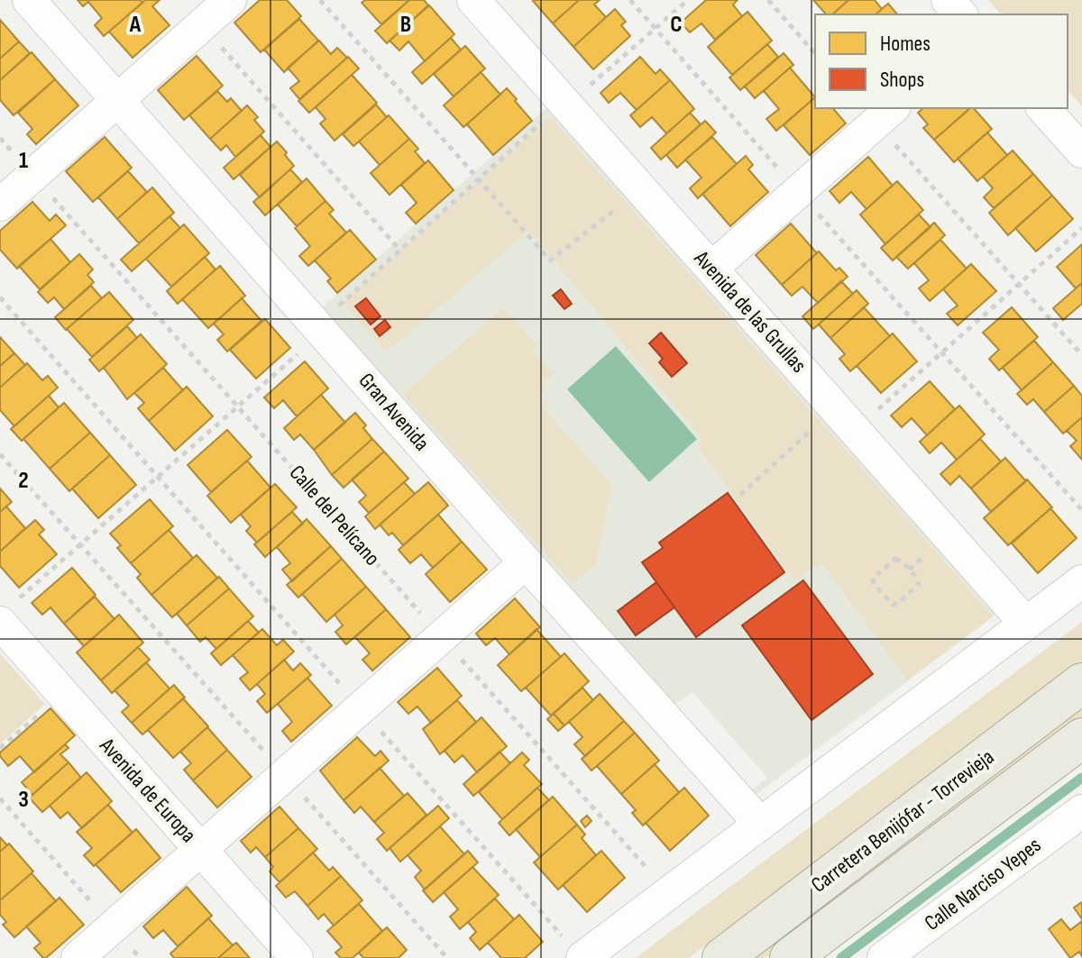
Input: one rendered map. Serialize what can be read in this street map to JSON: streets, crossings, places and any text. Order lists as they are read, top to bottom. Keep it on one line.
{"streets":{"main road":["Carretera Benijófar - Torrevieja"],"street":["Avenida de las Grullas","Gran Avenida","Avenida de Europa","Calle Narciso Yepes"],"path":["Calle del Pelícano"]},"legend":["Homes","Shops"],"grid":{"columns":["A","B","C"],"rows":["1","2","3"]}}
